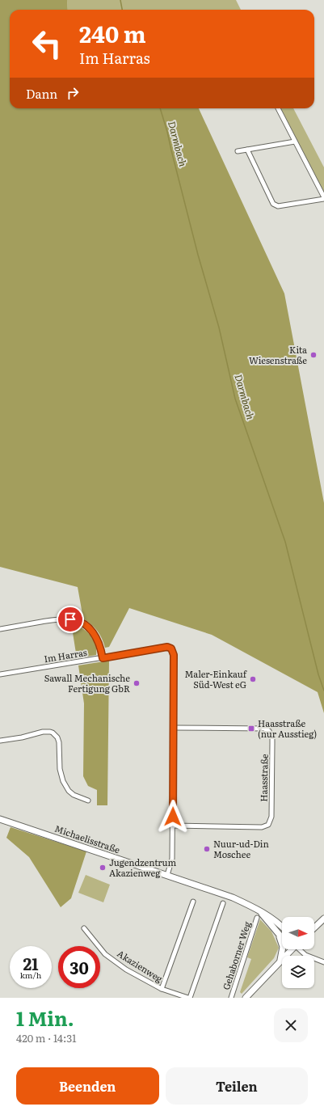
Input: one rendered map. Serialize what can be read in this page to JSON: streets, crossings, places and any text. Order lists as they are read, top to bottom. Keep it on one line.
{"streets":{"street":["Im Harras","Haasstraße","Michaelisstraße","Gehaborner Weg","Akazienweg"]},"crossings":[["Im Harras","Haasstraße"]],"water":["Darmbach"],"places":{"other":["Kita Wiesenstraße","Maler-Einkauf Süd-West eG","Sawall Mechanische Fertigung GbR","Nuur-ud-Din Moschee","Jugendzentrum Akazienweg"],"transit":["Haasstraße (nur Ausstieg)"]},"north":"right","page":{"turn":["240 m","Im Harras"],"then":"Dann","speed":"21 km/h","limit":"30","heading":["1 Min.","420 m · 14:31"],"buttons":["Beenden","Teilen"]}}
